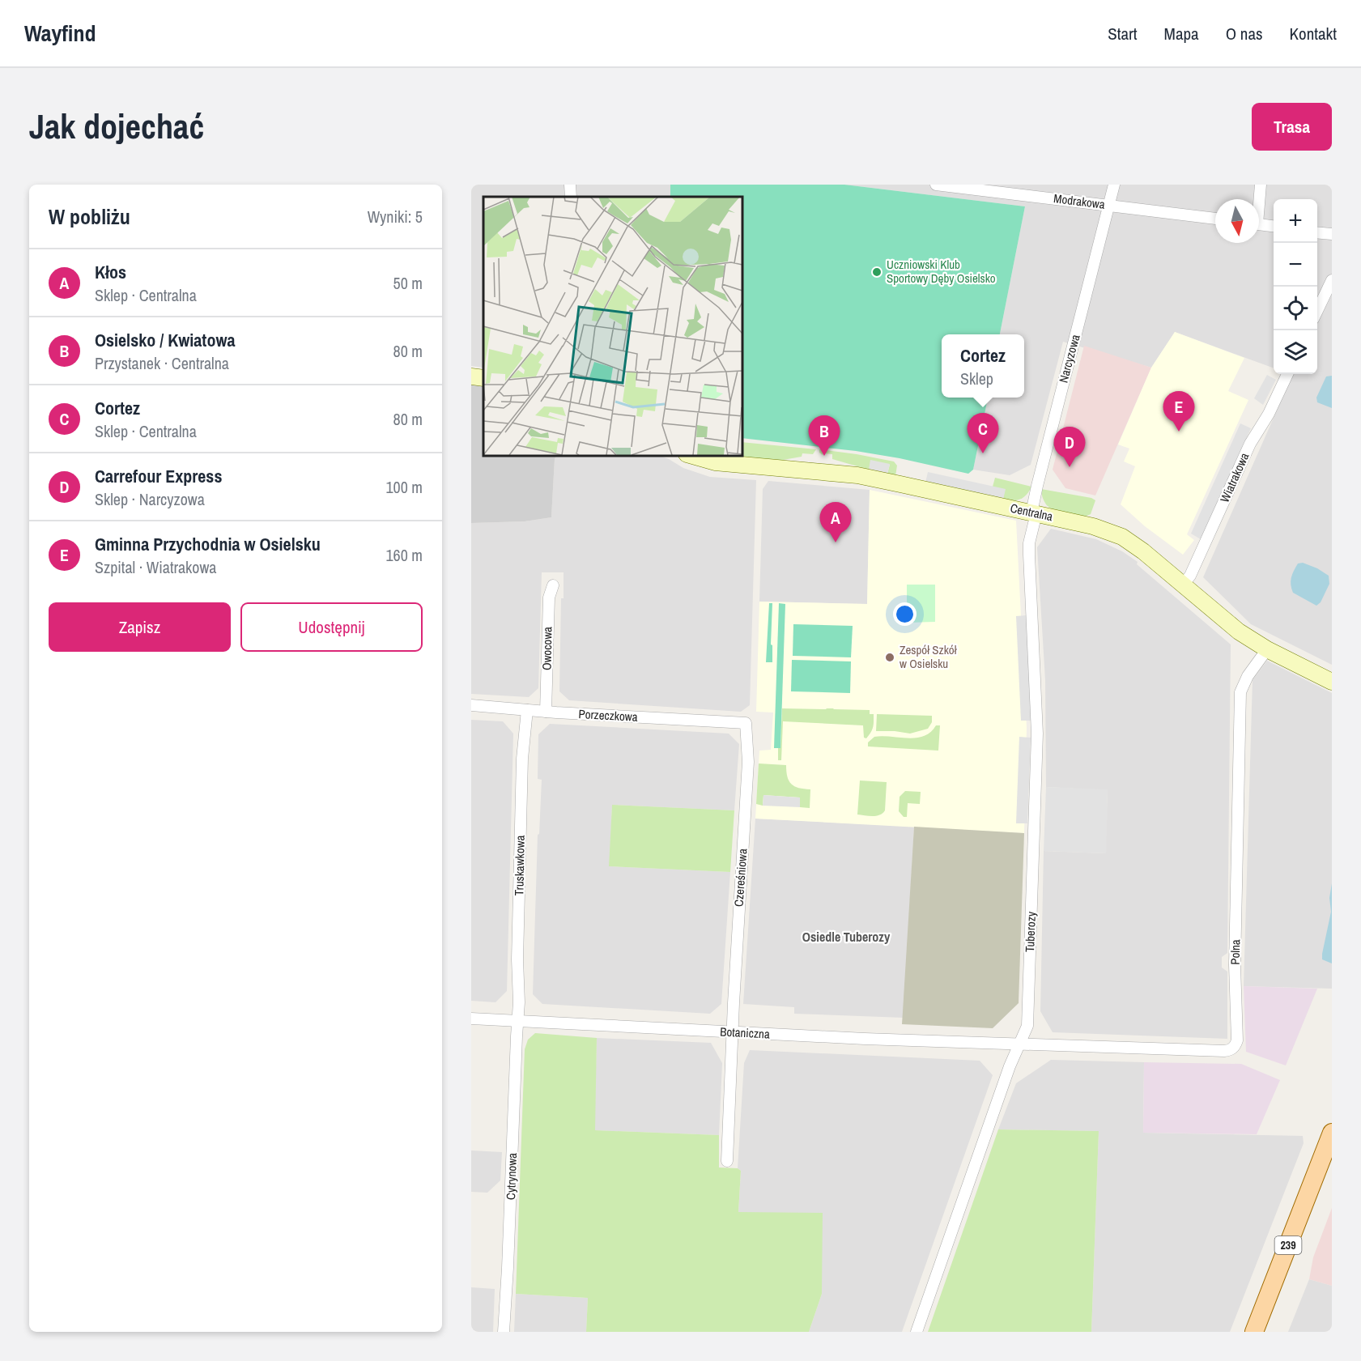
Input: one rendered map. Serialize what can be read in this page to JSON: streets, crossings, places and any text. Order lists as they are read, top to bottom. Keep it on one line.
{"streets":{"main road":["239"],"street":["Modrakowa","Narcyzowa","Wiatrakowa","Centralna","Owocowa","Porzeczkowa","Truskawkowa","Czereśniowa","Tuberozy","Polna","Botaniczna","Cytrynowa"]},"crossings":[["Modrakowa","Narcyzowa"],["Narcyzowa","Centralna"],["Narcyzowa","Tuberozy"],["Wiatrakowa","Centralna"],["Centralna","Tuberozy"],["Centralna","Polna"],["Owocowa","Porzeczkowa"],["Porzeczkowa","Truskawkowa"],["Porzeczkowa","Czereśniowa"],["Truskawkowa","Botaniczna"],["Truskawkowa","Cytrynowa"],["Czereśniowa","Botaniczna"],["Tuberozy","Polna"],["Tuberozy","Botaniczna"],["Polna","Botaniczna"],["Botaniczna","Cytrynowa"]],"districts":["Osiedle Tuberozy"],"places":["Uczniowski Klub Sportowy Dęby Osielsko","Zespół Szkół w Osielsku"],"north":"bottom","page":{"header":"Wayfind","nav":["Start","Mapa","O nas","Kontakt"],"buttons":["Trasa",["Zapisz","Udostępnij"]],"title":"Jak dojechać","heading":["W pobliżu","Wyniki: 5"],"map_buttons":["+","−"],"list":[{"mark":"A","name":"Kłos","note":"Sklep · Centralna","value":"50 m"},{"mark":"B","name":"Osielsko / Kwiatowa","note":"Przystanek · Centralna","value":"80 m"},{"mark":"C","name":"Cortez","note":"Sklep · Centralna","value":"80 m"},{"mark":"D","name":"Carrefour Express","note":"Sklep · Narcyzowa","value":"100 m"},{"mark":"E","name":"Gminna Przychodnia w Osielsku","note":"Szpital · Wiatrakowa","value":"160 m"}],"popup":["Cortez","Sklep"],"pins":["E","C","B","D","A"]}}
